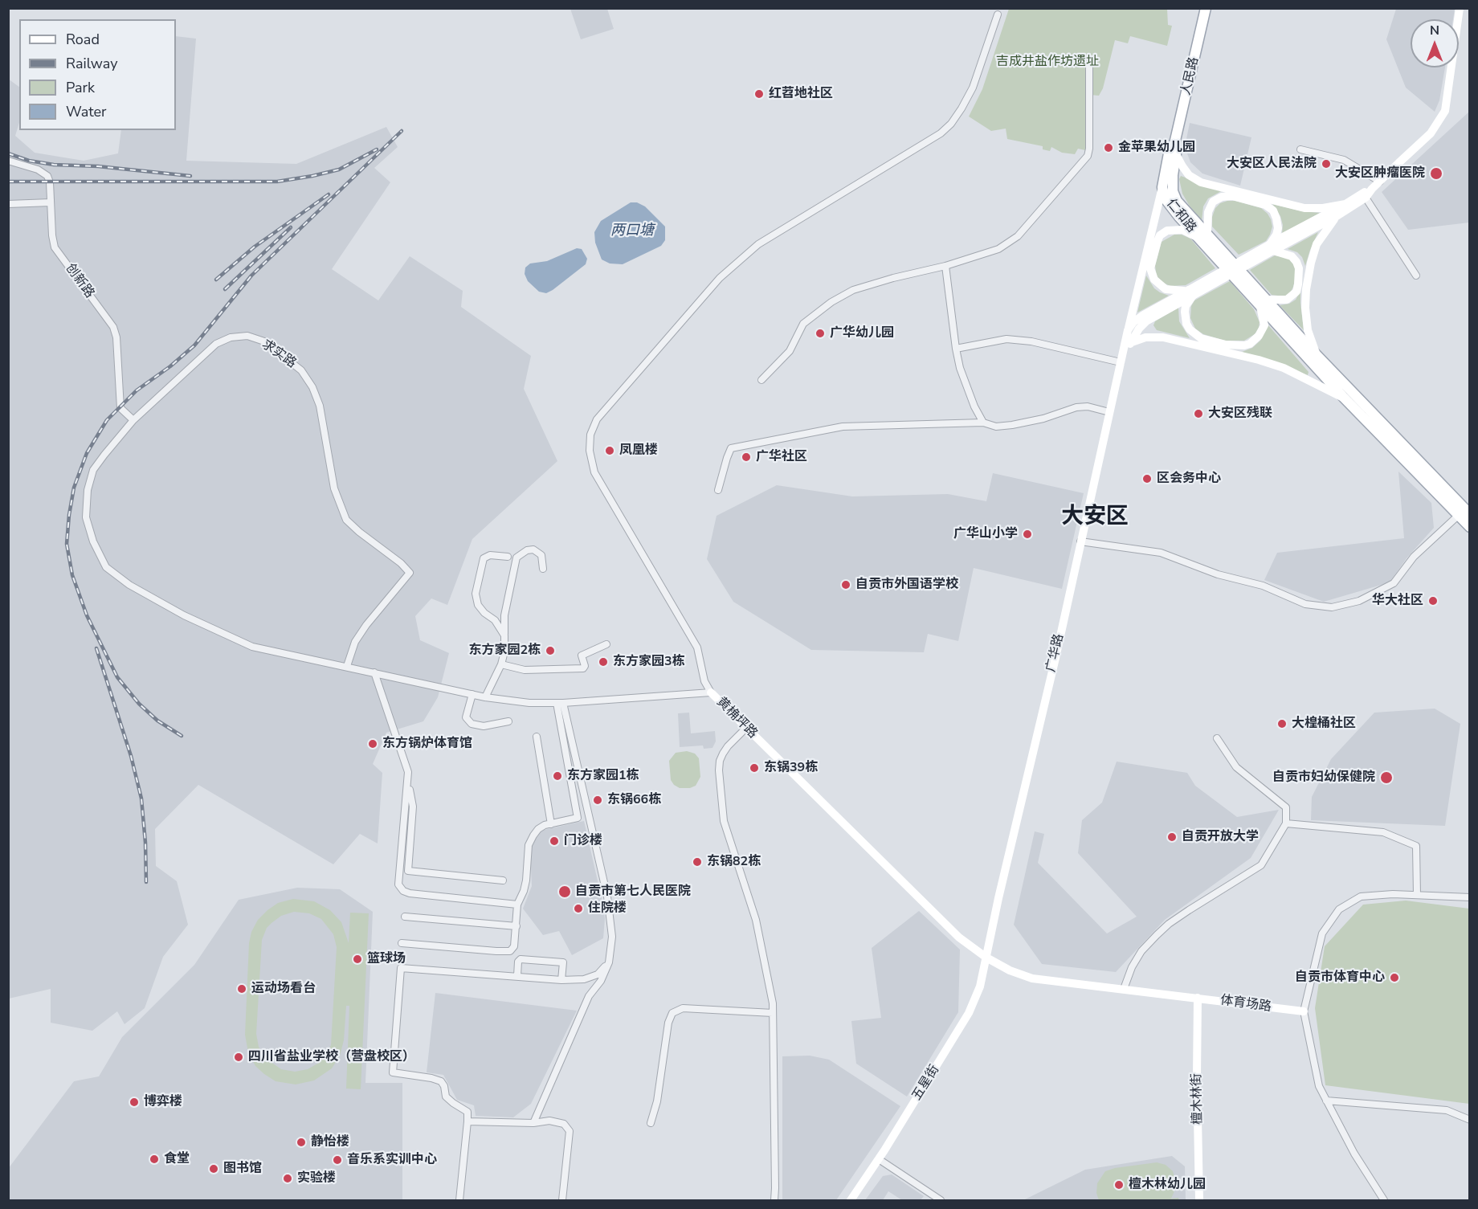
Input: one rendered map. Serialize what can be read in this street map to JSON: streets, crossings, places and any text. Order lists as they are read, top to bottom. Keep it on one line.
{"streets":{"main road":["人民路","仁和路","广华路","黄桷坪路","体育场路","五星街","檀木林街"],"street":["创新路","求实路"]},"crossings":[["人民路","仁和路"],["仁和路","广华路"],["创新路","求实路"],["求实路","黄桷坪路"],["广华路","黄桷坪路"],["广华路","体育场路"],["广华路","五星街"],["黄桷坪路","体育场路"],["黄桷坪路","五星街"],["体育场路","五星街"],["体育场路","檀木林街"]],"districts":["大安区"],"water":["两口塘"],"parks":["吉成井盐作坊遗址"],"places":["红苕地社区","金苹果幼儿园","大安区人民法院","大安区肿瘤医院","广华幼儿园","大安区残联","凤凰楼","广华社区","区会务中心","广华山小学","自贡市外国语学校","华大社区","东方家园2栋","东方家园3栋","大楻桶社区","东方锅炉体育馆","东锅39栋","东方家园1栋","自贡市妇幼保健院","东锅66栋","自贡开放大学","门诊楼","东锅82栋","自贡市第七人民医院","住院楼","篮球场","自贡市体育中心","运动场看台","四川省盐业学校（营盘校区）","博弈楼","静怡楼","食堂","音乐系实训中心","图书馆","实验楼","檀木林幼儿园"],"legend":["Road","Railway","Park","Water"],"north":"top"}
